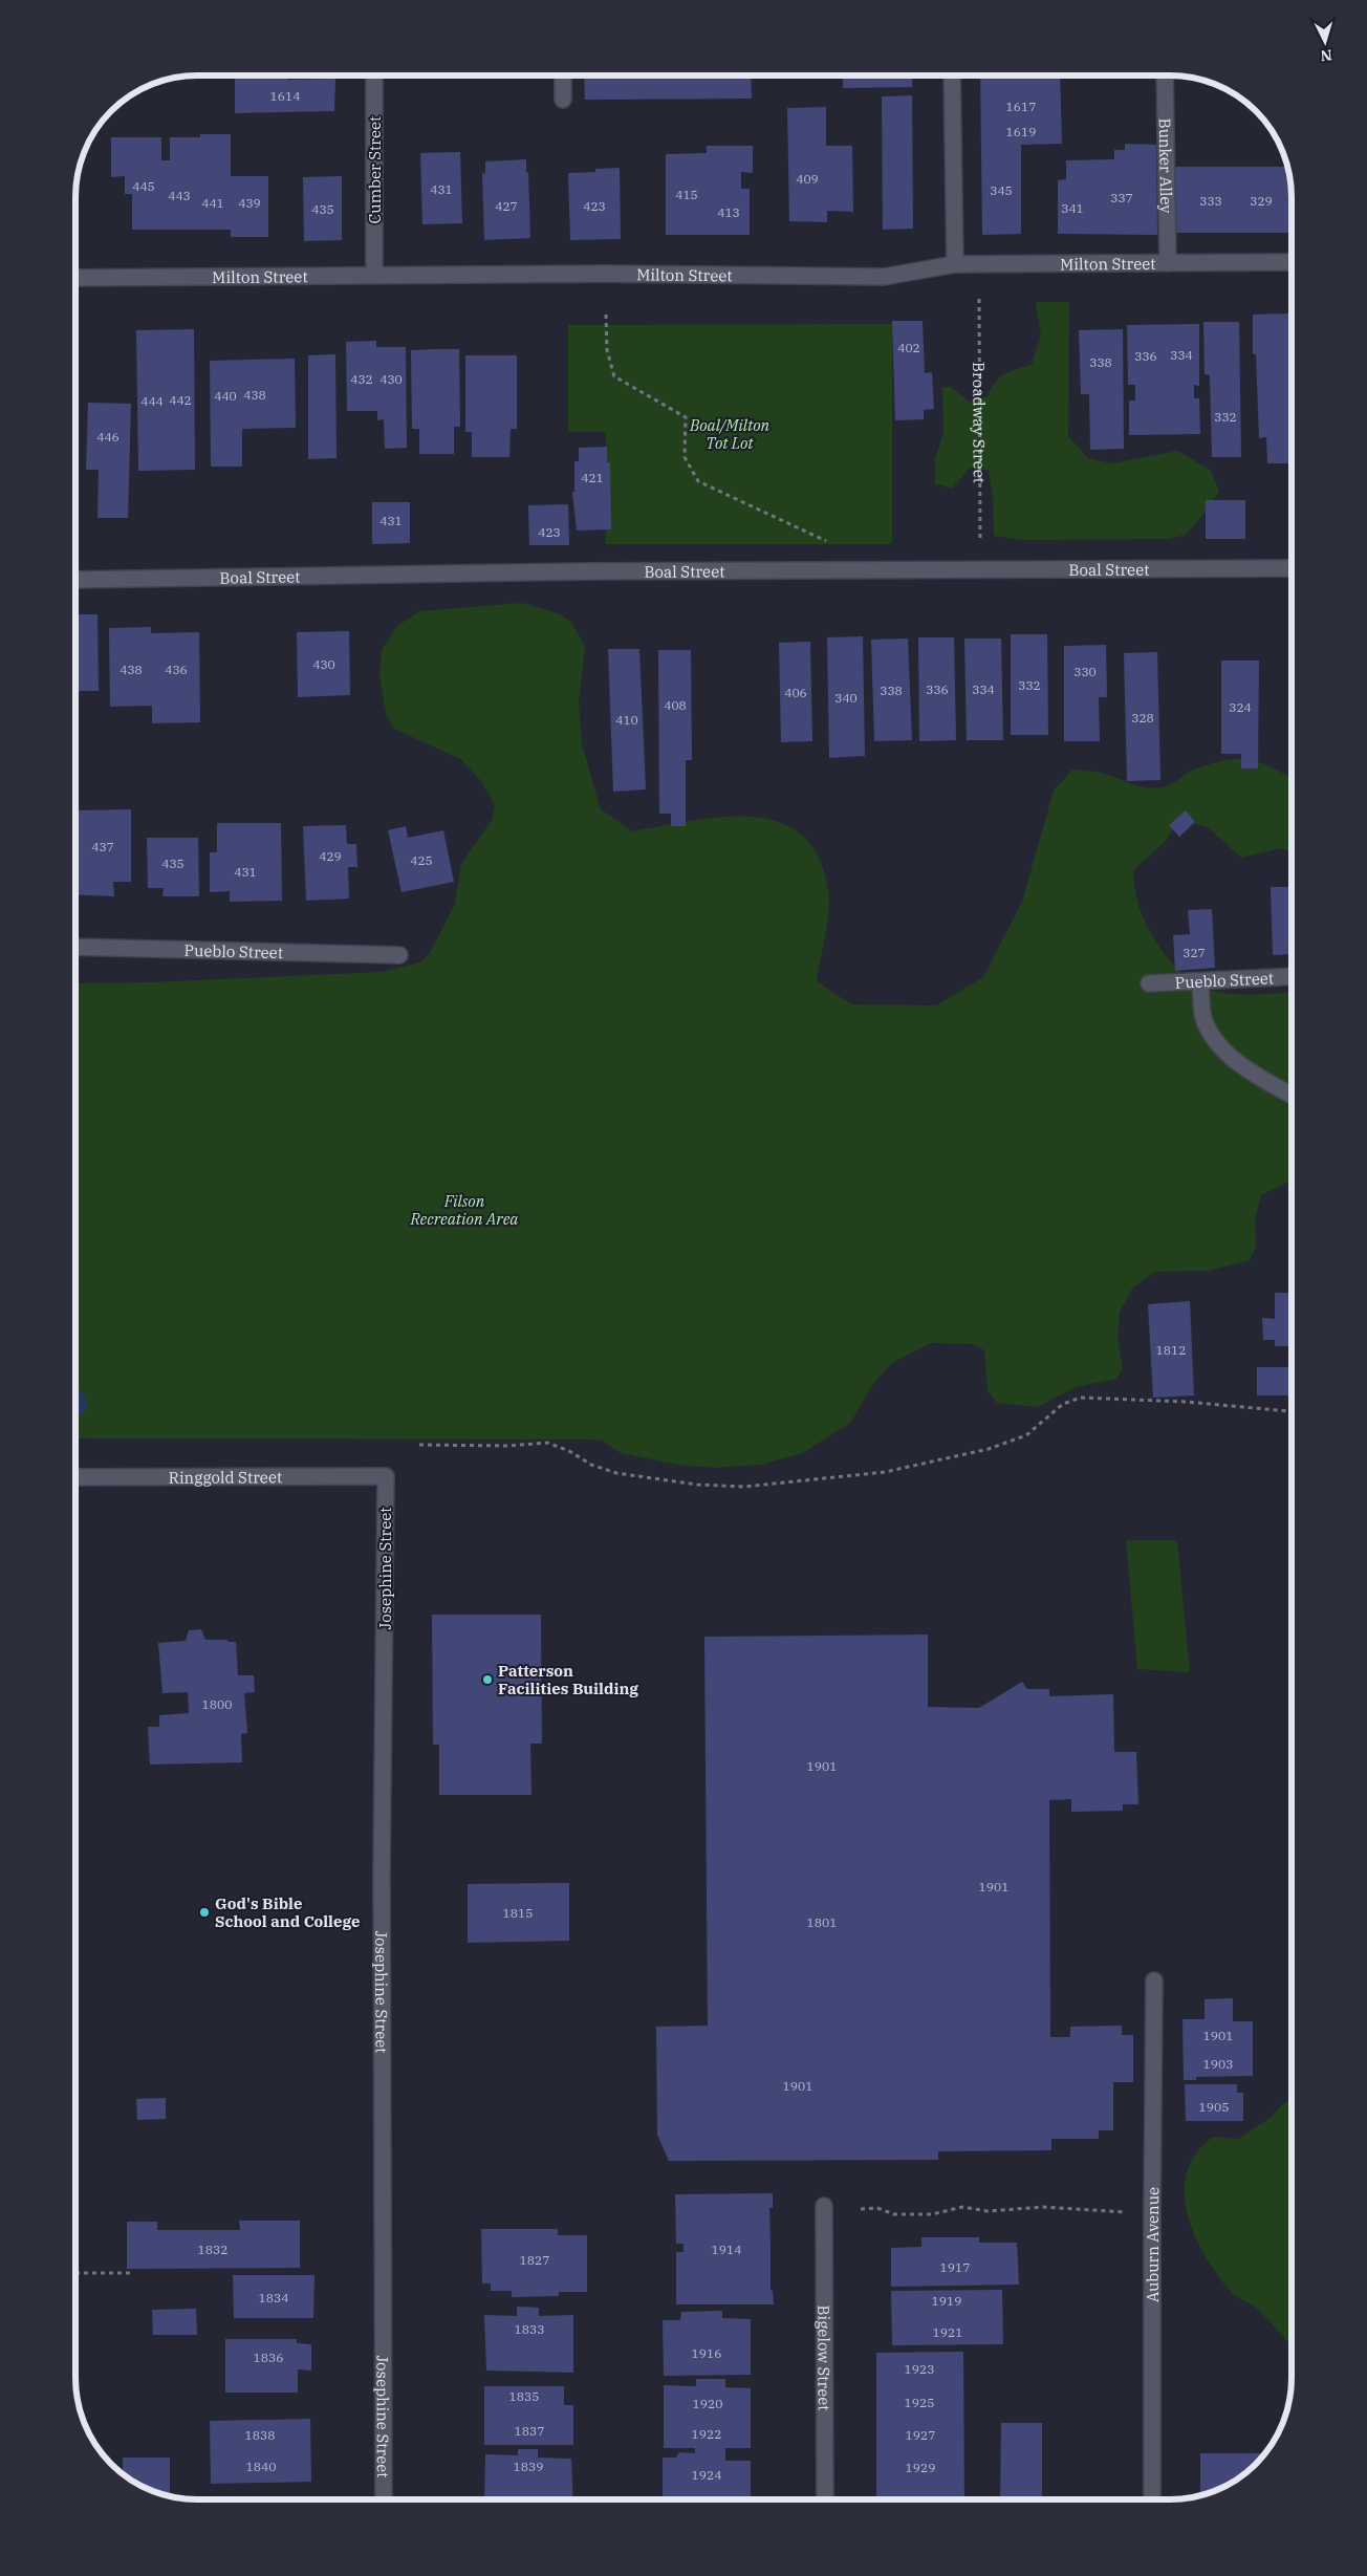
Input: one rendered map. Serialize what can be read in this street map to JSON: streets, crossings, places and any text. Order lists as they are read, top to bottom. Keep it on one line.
{"streets":{"street":["Bunker Alley","Cumber Street","Milton Street","Boal Street","Pueblo Street","Ringgold Street","Josephine Street","Auburn Avenue","Bigelow Street"],"path":["Broadway Street"]},"crossings":[["Bunker Alley","Milton Street"],["Cumber Street","Milton Street"],["Ringgold Street","Josephine Street"]],"parks":["Boal/Milton Tot Lot","Filson Recreation Area"],"places":["Patterson Facilities Building","God's Bible School and College"],"house_numbers":["1614","1617","1619","409","445","431","345","415","443","337","333","329","441","439","427","423","341","435","413","402","334","336","338","432","430","438","440","442","444","332","446","421","431","423","430","438","436","330","332","336","334","338","406","340","408","324","328","410","437","429","425","435","431","327","1812","1800","1901","1901","1815","1801","1901","1903","1901","1905","1832","1914","1827","1917","1834","1919","1833","1921","1916","1836","1923","1835","1925","1920","1837","1922","1838","1927","1840","1839","1929","1924"],"north":"bottom"}
